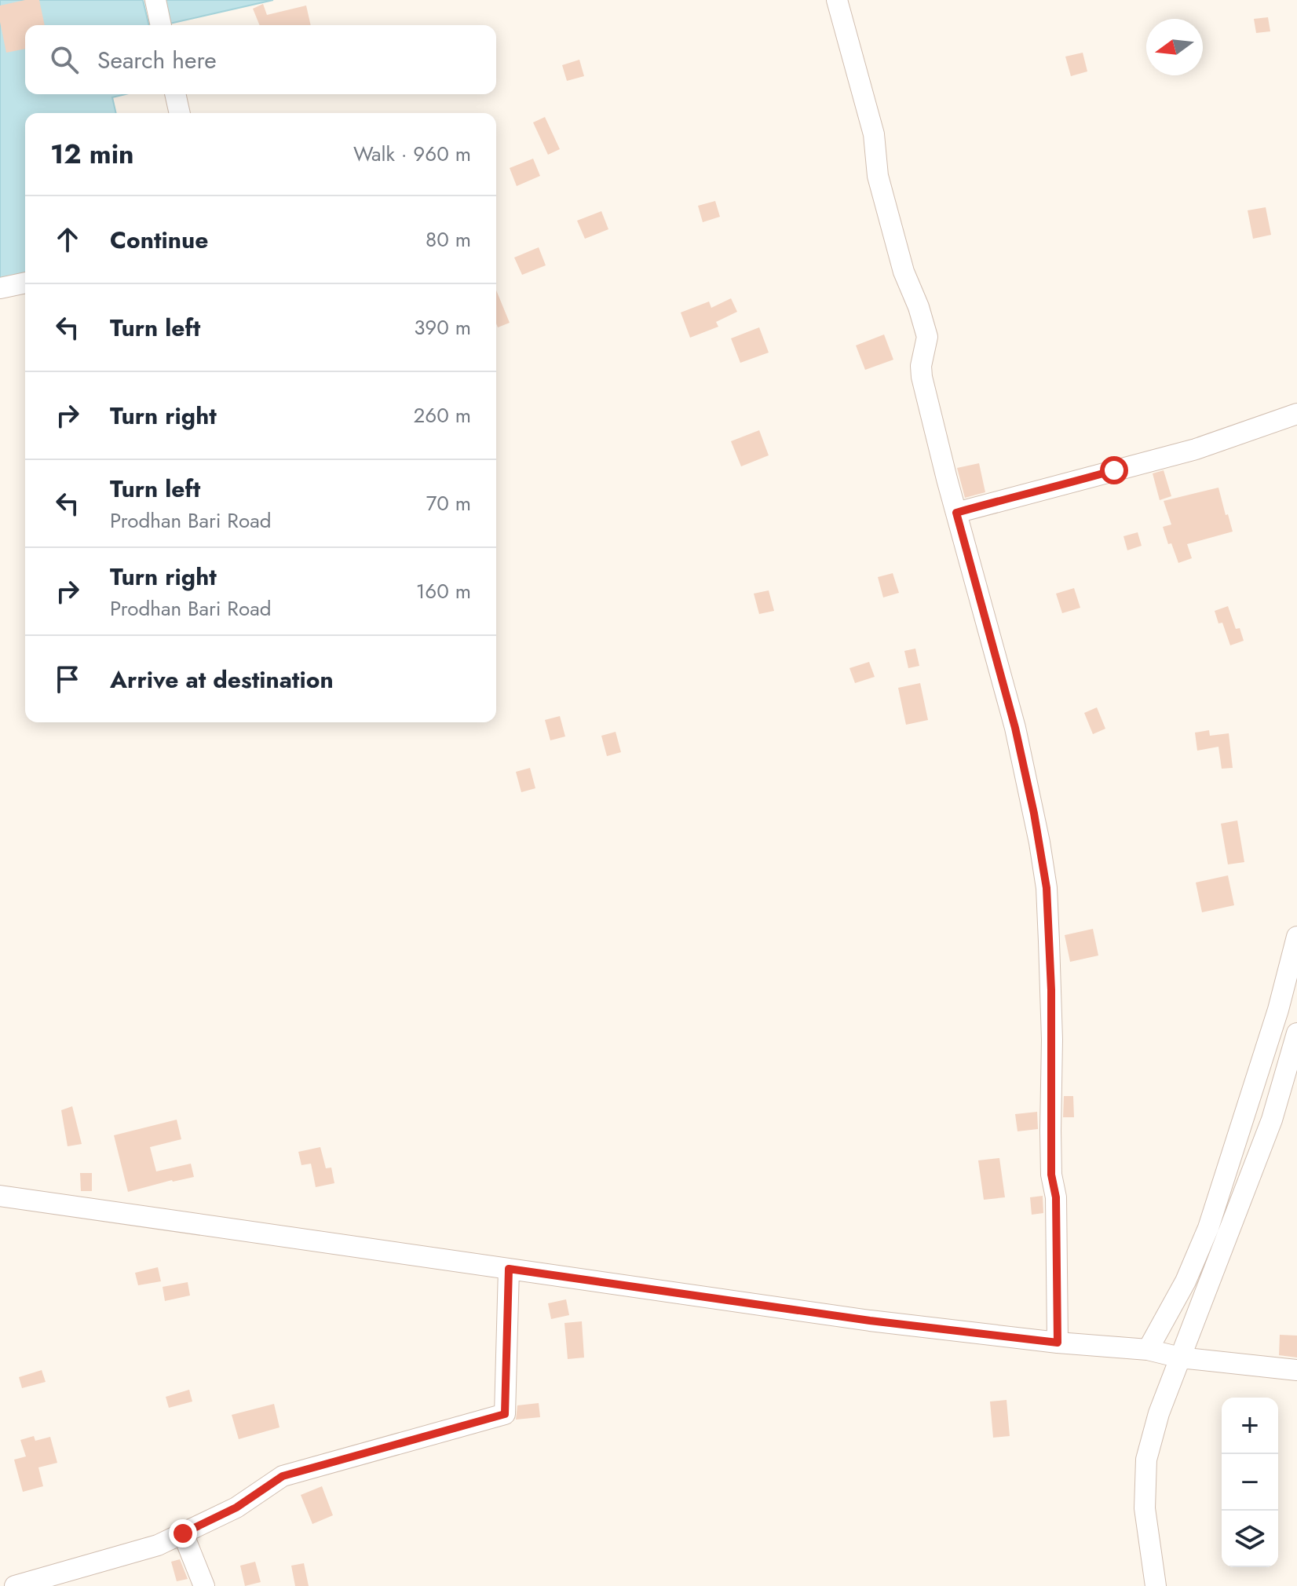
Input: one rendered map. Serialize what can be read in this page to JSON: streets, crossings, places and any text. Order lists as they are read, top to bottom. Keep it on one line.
{"north":"left","page":{"search":"Search here","heading":["12 min","Walk · 960 m"],"list":[["Continue","80 m"],["Turn left","390 m"],["Turn right","260 m"],["Turn left","Prodhan Bari Road","70 m"],["Turn right","Prodhan Bari Road","160 m"],"Arrive at destination"],"map_buttons":["+","−"]}}
